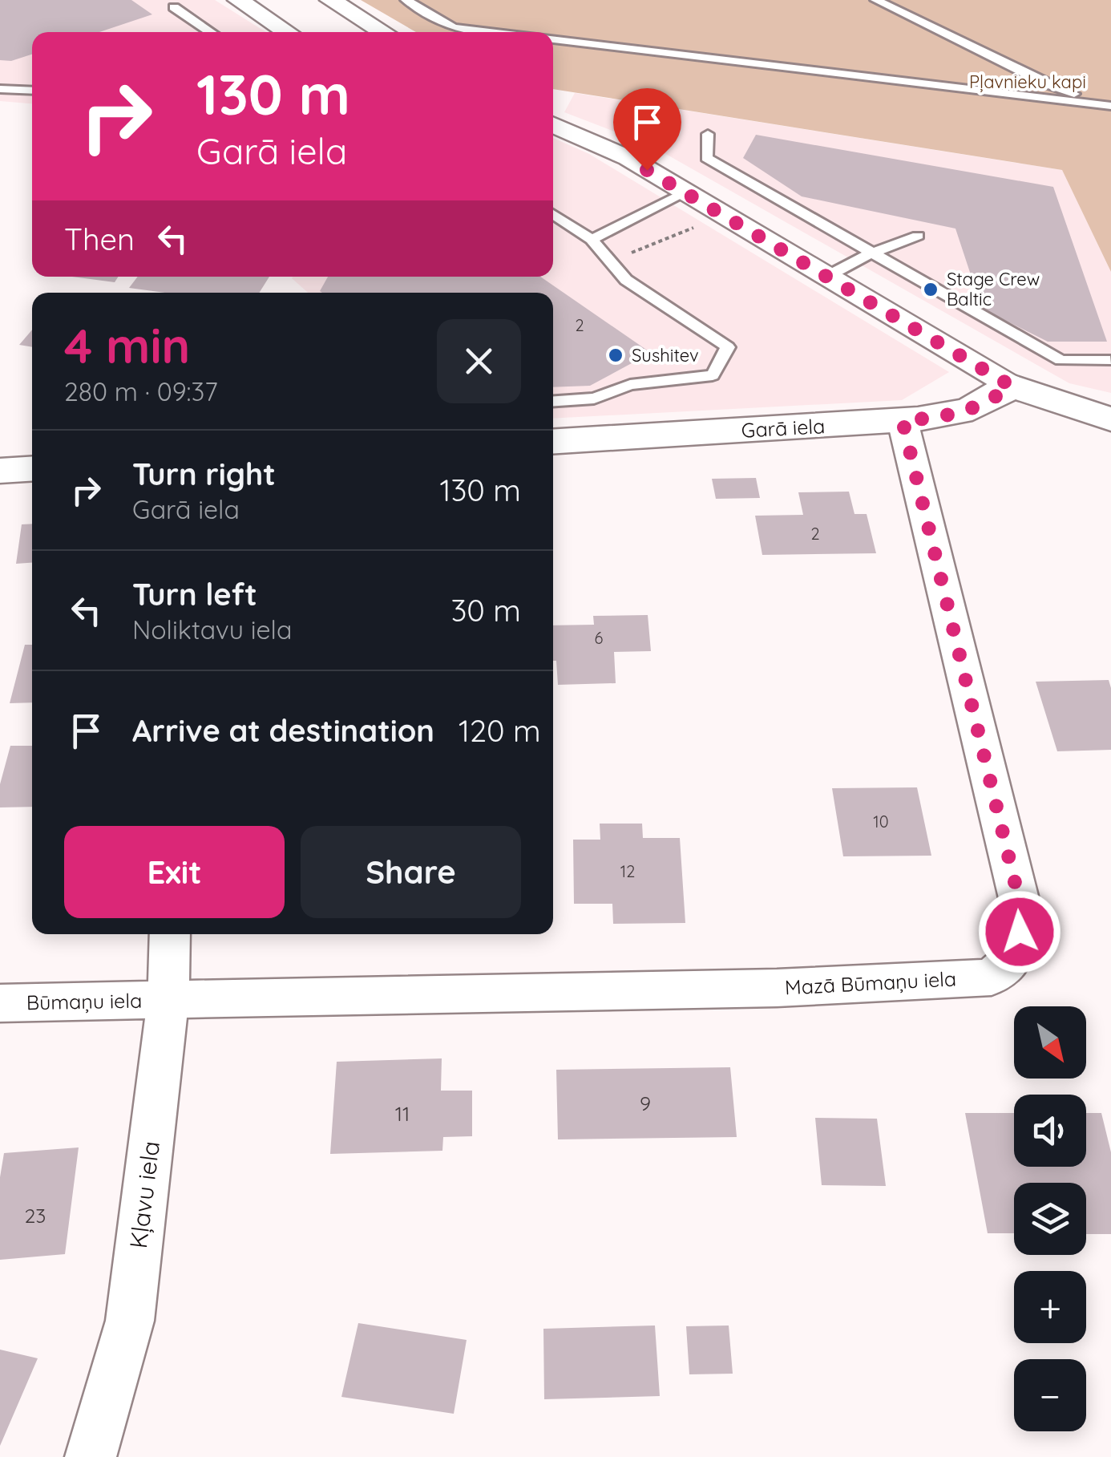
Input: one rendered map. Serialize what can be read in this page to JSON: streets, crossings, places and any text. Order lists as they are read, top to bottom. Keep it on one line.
{"streets":{"street":["Garā iela","Mazā Būmaņu iela","Būmaņu iela","Kļavu iela"]},"crossings":[["Garā iela","Mazā Būmaņu iela"],["Mazā Būmaņu iela","Būmaņu iela"],["Mazā Būmaņu iela","Kļavu iela"],["Būmaņu iela","Kļavu iela"]],"parks":["Pļavnieku kapi"],"places":["Stage Crew Baltic","Sushitev"],"house_numbers":["2","2","6","10","12","9","11","23"],"north":"bottom right","page":{"turn":["130 m","Garā iela"],"then":"Then","heading":["4 min","280 m · 09:37"],"list":[{"name":"Turn right","note":"Garā iela","value":"130 m"},{"name":"Turn left","note":"Noliktavu iela","value":"30 m"},{"name":"Arrive at destination","value":"120 m"}],"buttons":["Exit","Share"],"map_buttons":["+","−"]}}
